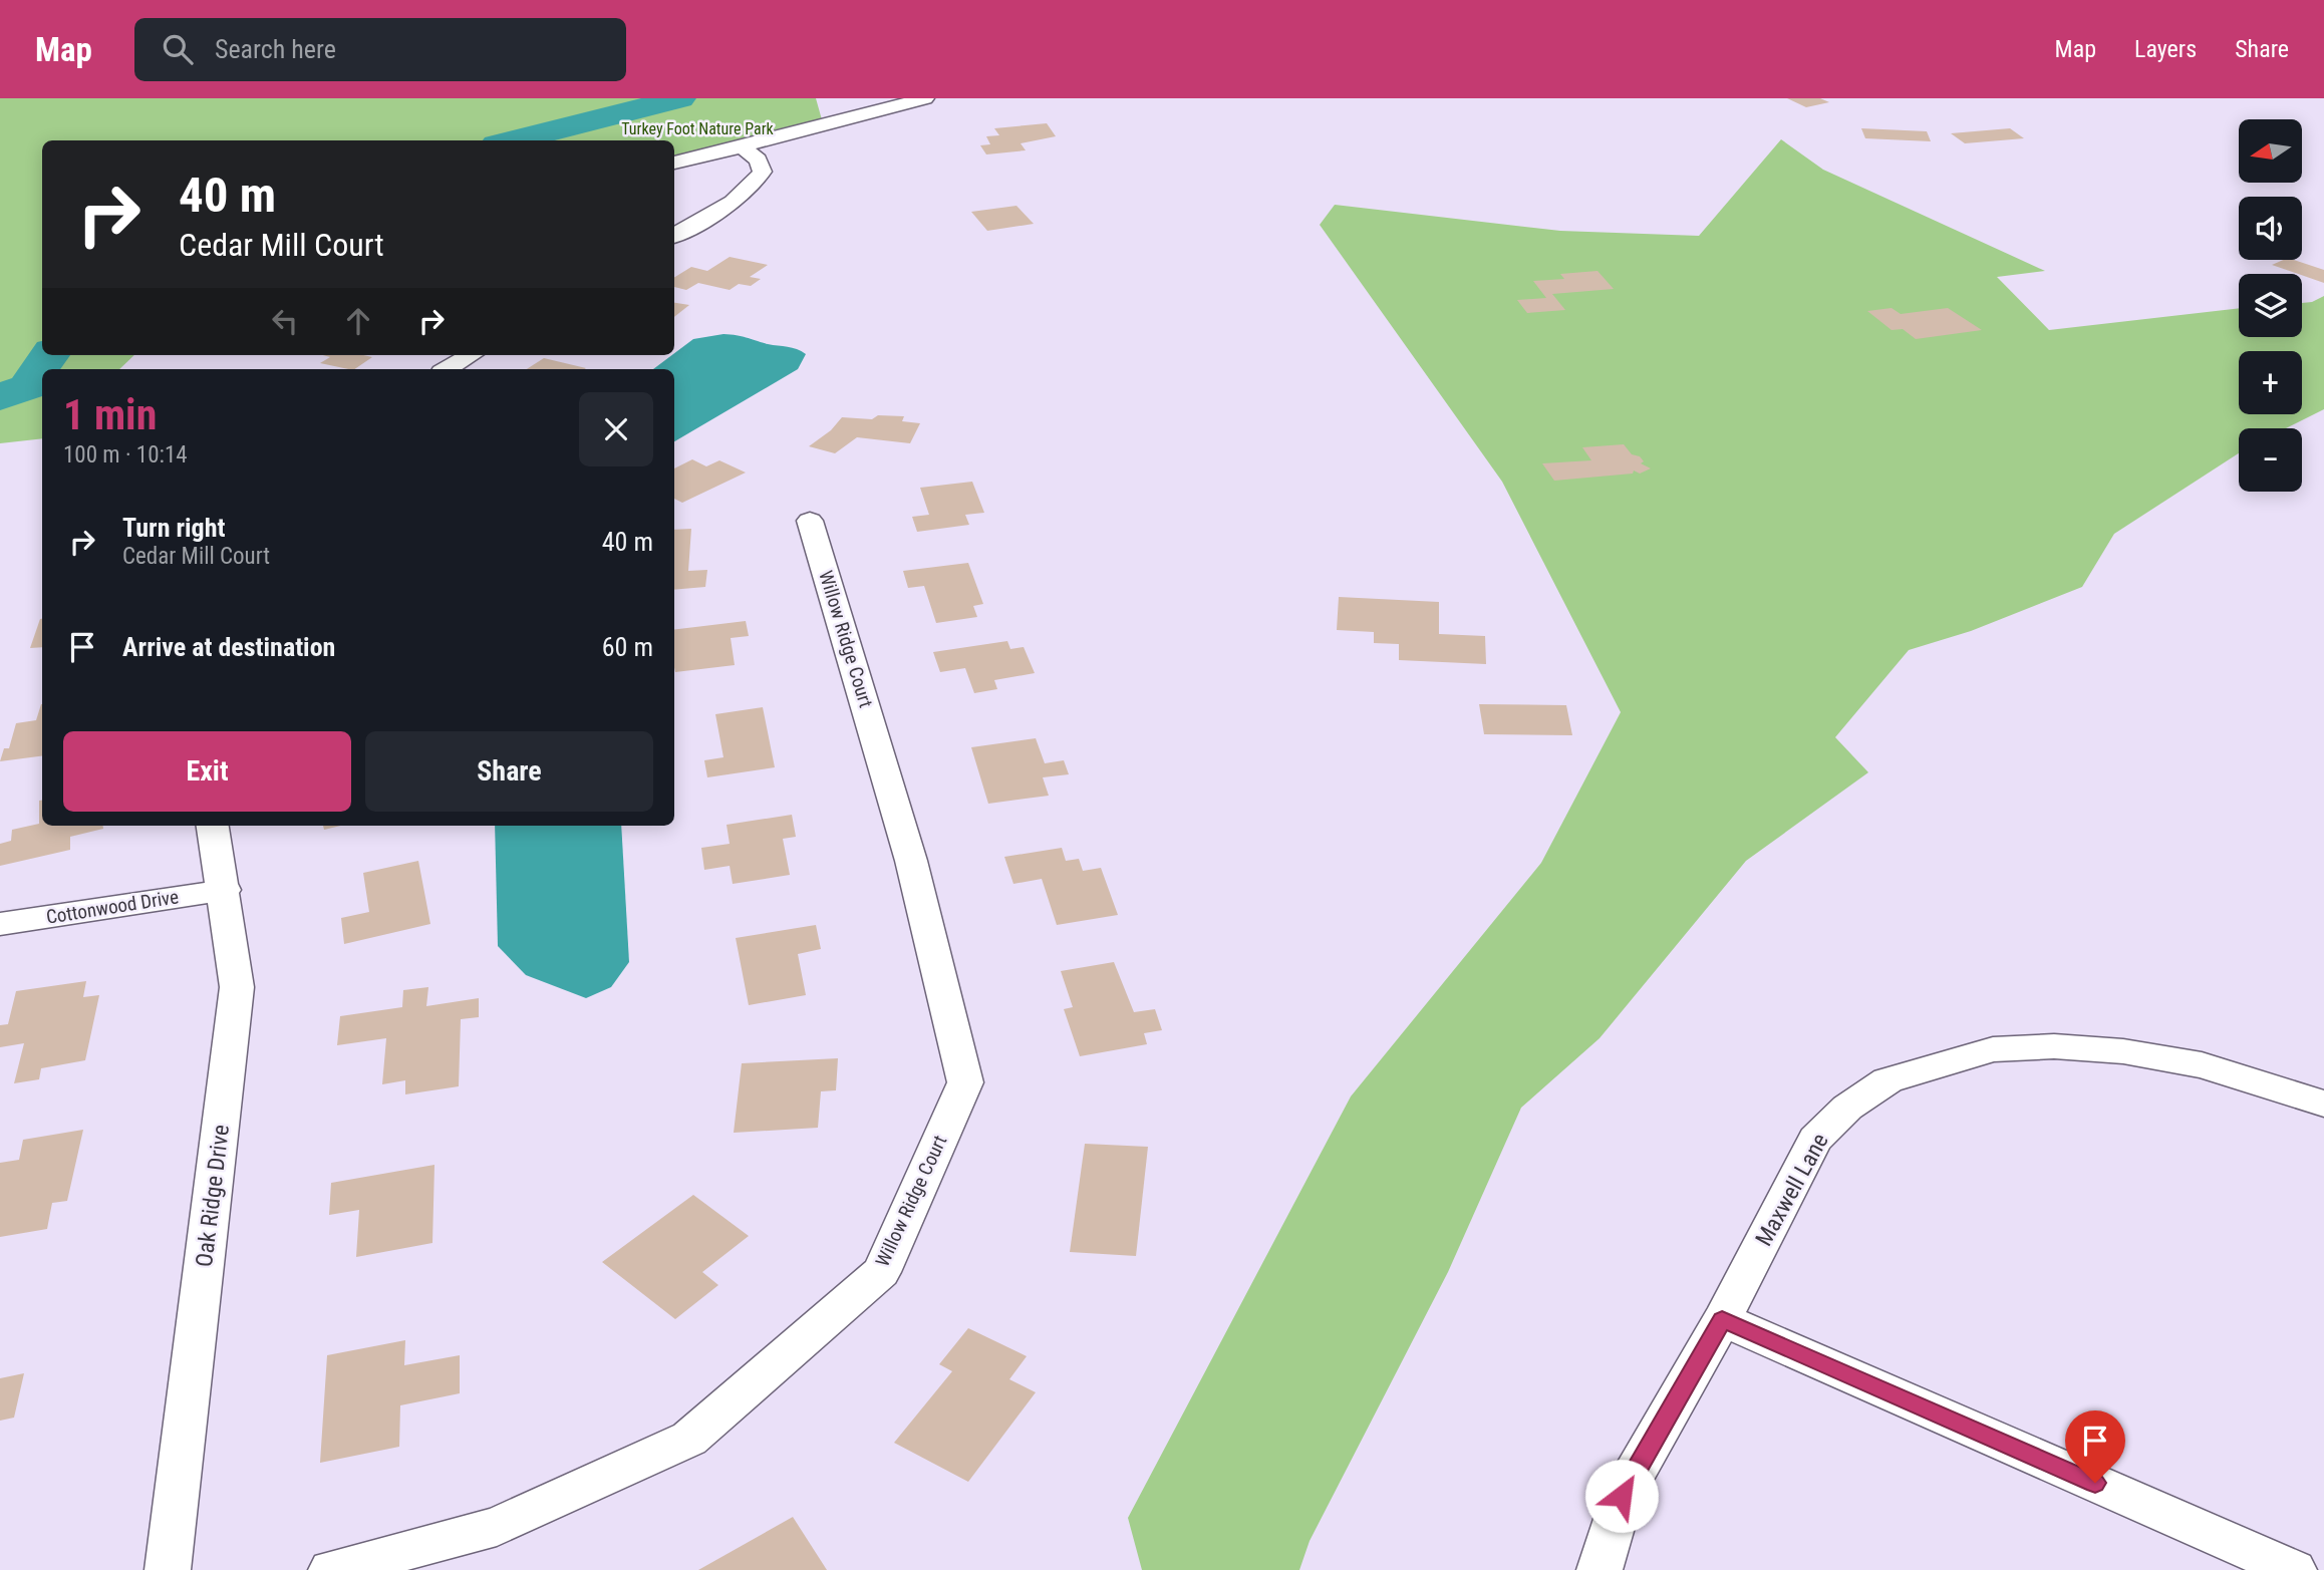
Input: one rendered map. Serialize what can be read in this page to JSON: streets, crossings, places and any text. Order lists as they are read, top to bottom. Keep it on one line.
{"streets":{"street":["Willow Ridge Court","Cottonwood Drive","Maxwell Lane","Oak Ridge Drive"]},"crossings":[["Cottonwood Drive","Oak Ridge Drive"]],"parks":["Turkey Foot Nature Park"],"north":"left","page":{"header":"Map","search":"Search here","nav":["Map","Layers","Share"],"map_buttons":["+","−"],"turn":["40 m","Cedar Mill Court"],"heading":["1 min","100 m · 10:14"],"list":[{"name":"Turn right","note":"Cedar Mill Court","value":"40 m"},{"name":"Arrive at destination","value":"60 m"}],"buttons":["Exit","Share"]}}
